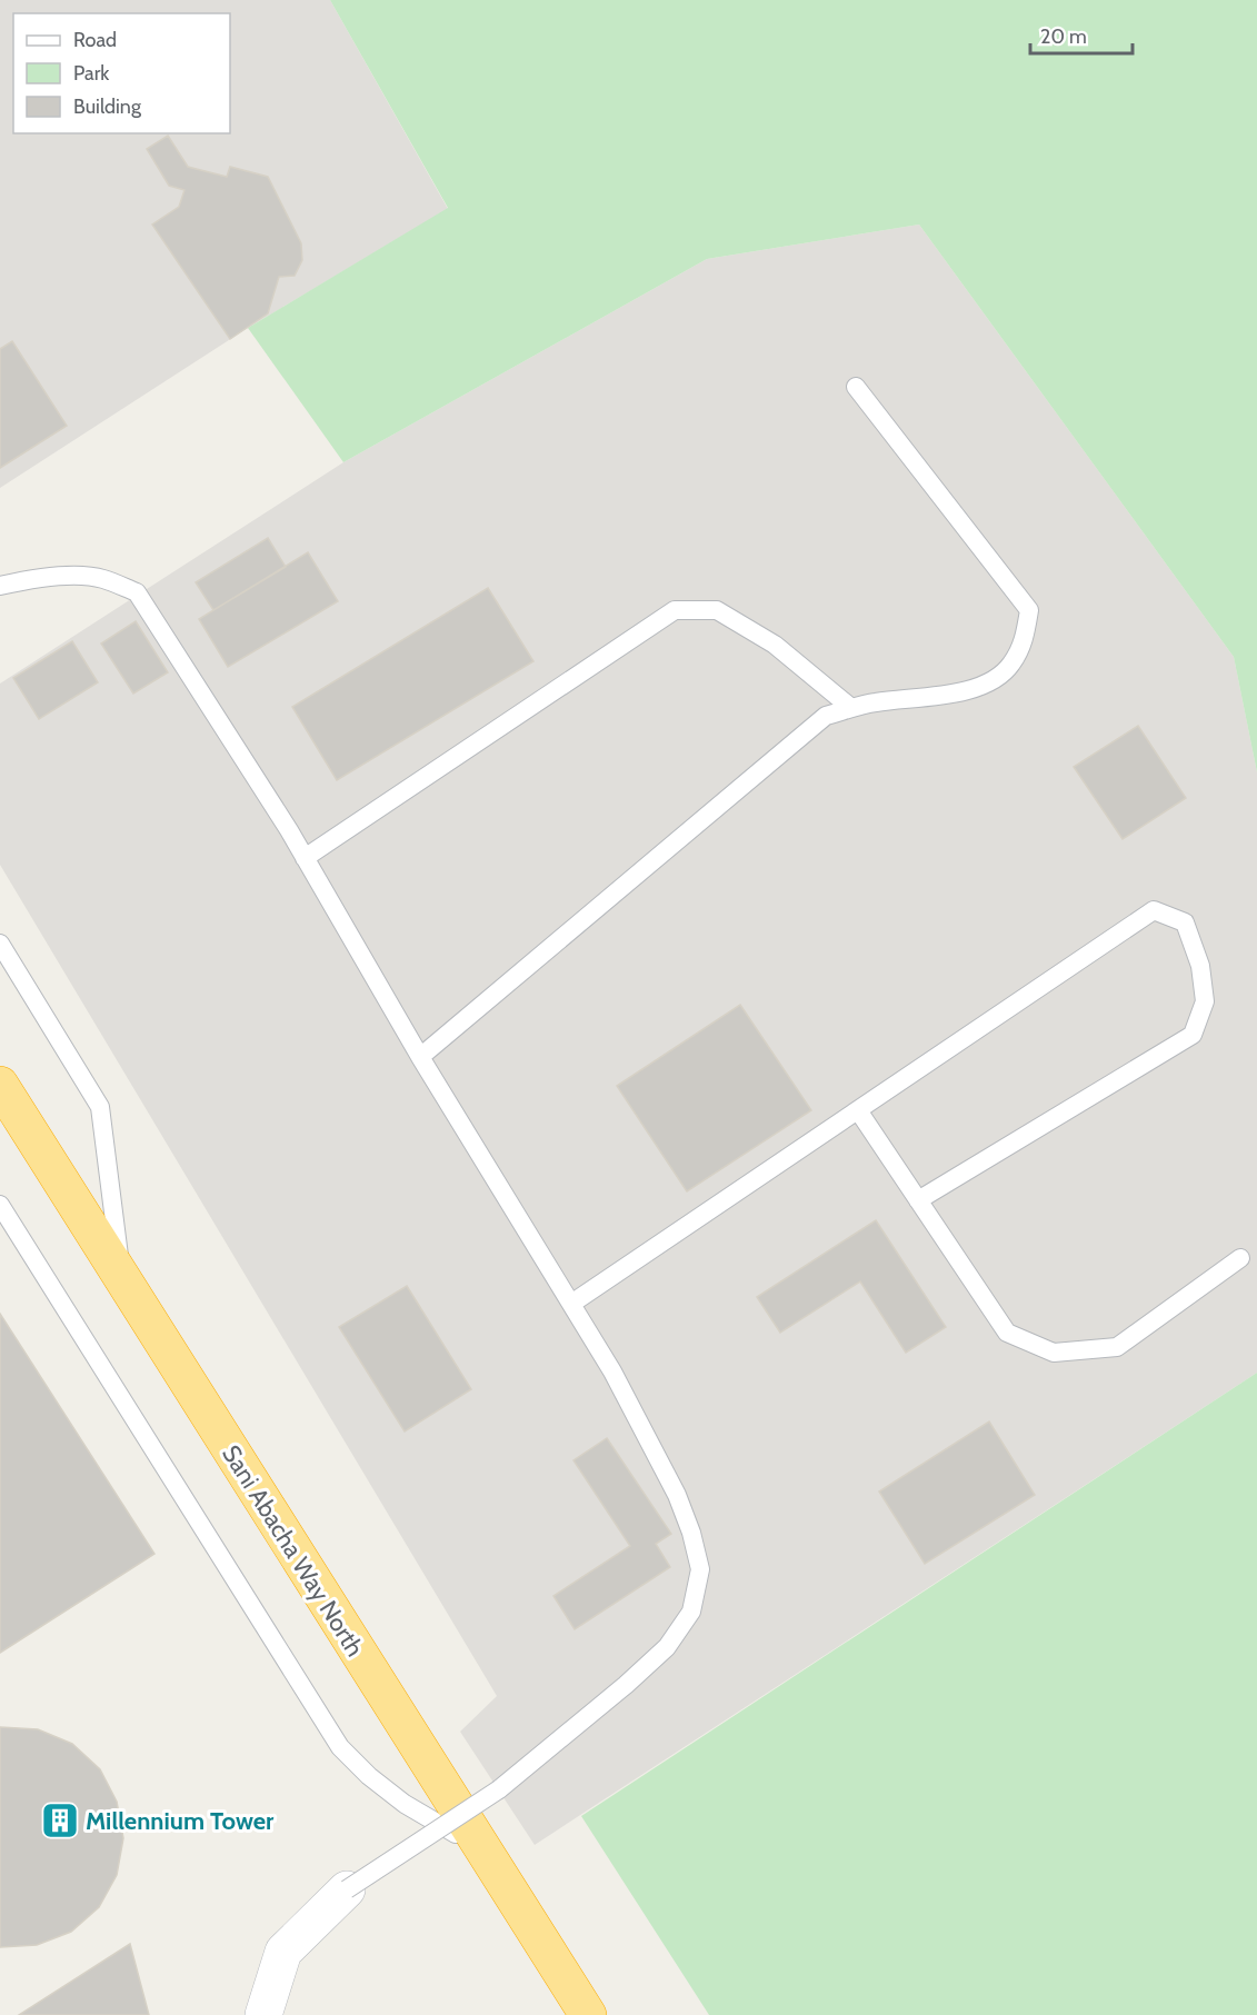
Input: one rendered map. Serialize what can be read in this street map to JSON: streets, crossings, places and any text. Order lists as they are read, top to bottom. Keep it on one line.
{"streets":{"highway":["Sani Abacha Way North"]},"places":{"building":["Millennium Tower"]},"legend":["Road","Park","Building"],"scale_bar":"20 m"}
